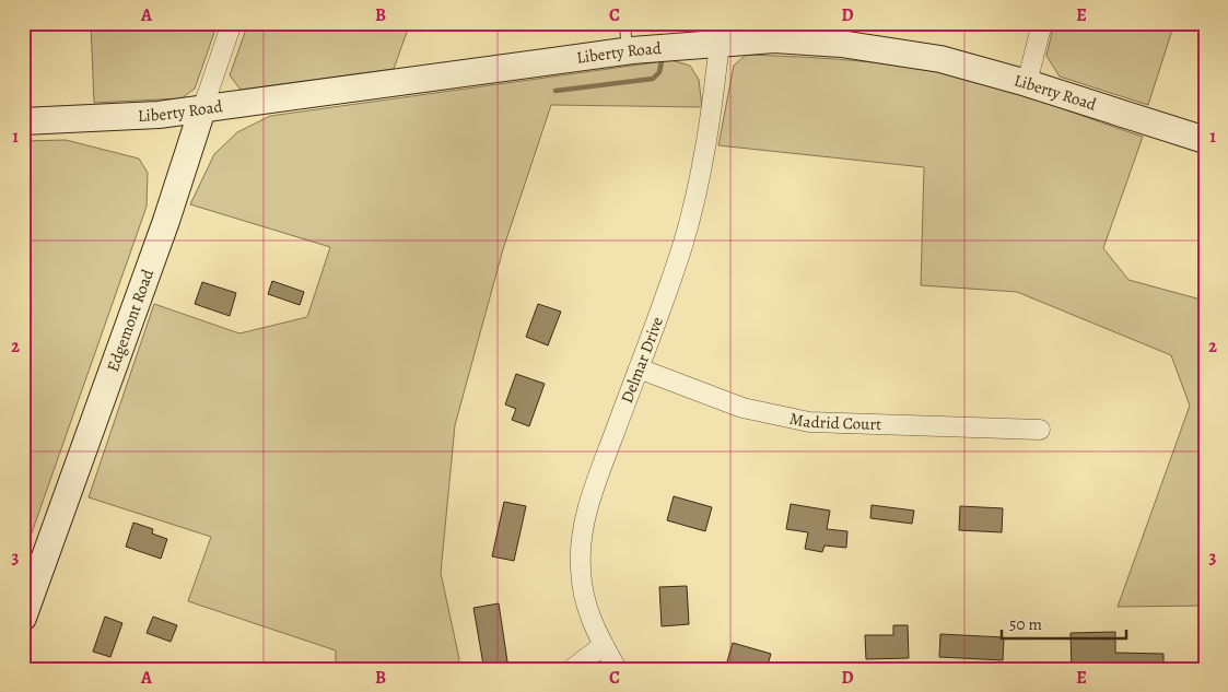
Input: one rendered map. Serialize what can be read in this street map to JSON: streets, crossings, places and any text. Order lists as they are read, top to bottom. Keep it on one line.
{"streets":{"street":["Liberty Road","Edgemont Road","Delmar Drive","Madrid Court"]},"crossings":[["Liberty Road","Edgemont Road"],["Liberty Road","Delmar Drive"],["Delmar Drive","Madrid Court"]],"scale_bar":"50 m","grid":{"columns":["A","B","C","D","E"],"rows":["1","2","3"]}}
